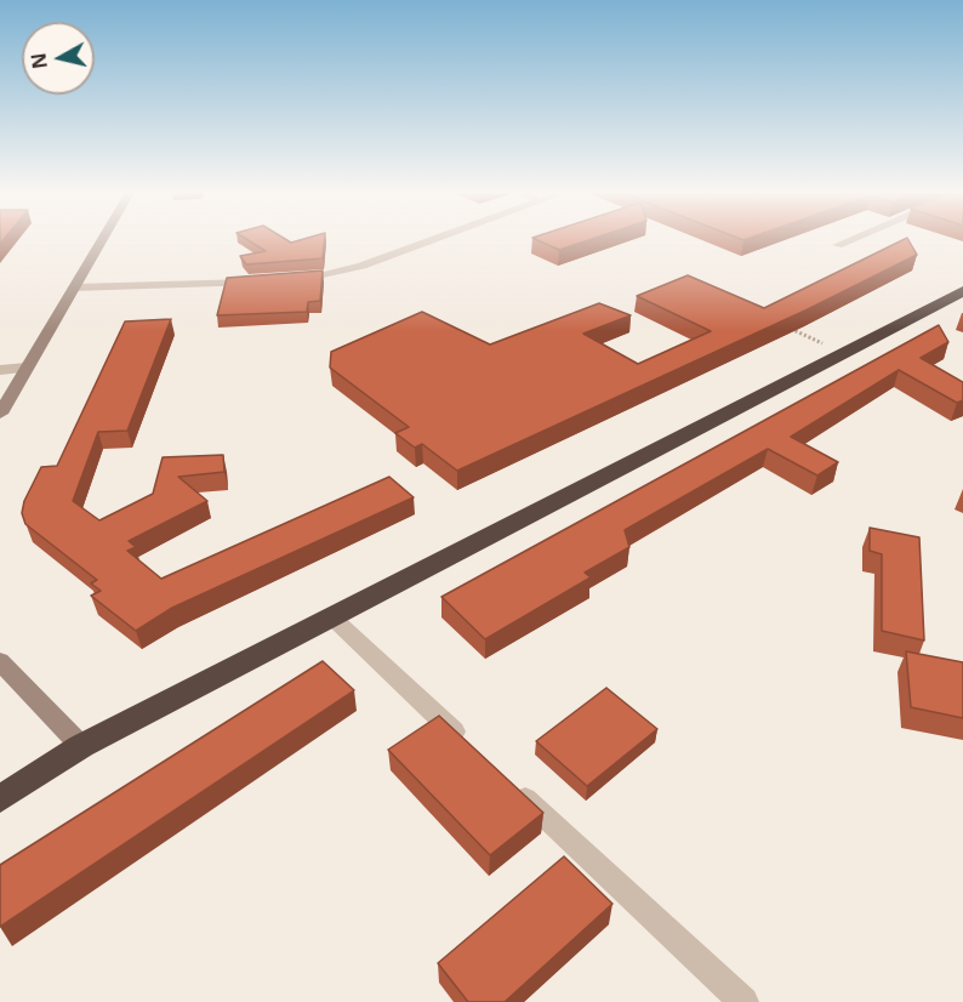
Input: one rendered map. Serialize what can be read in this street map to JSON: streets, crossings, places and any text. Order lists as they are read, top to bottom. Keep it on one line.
{"north":"left"}
